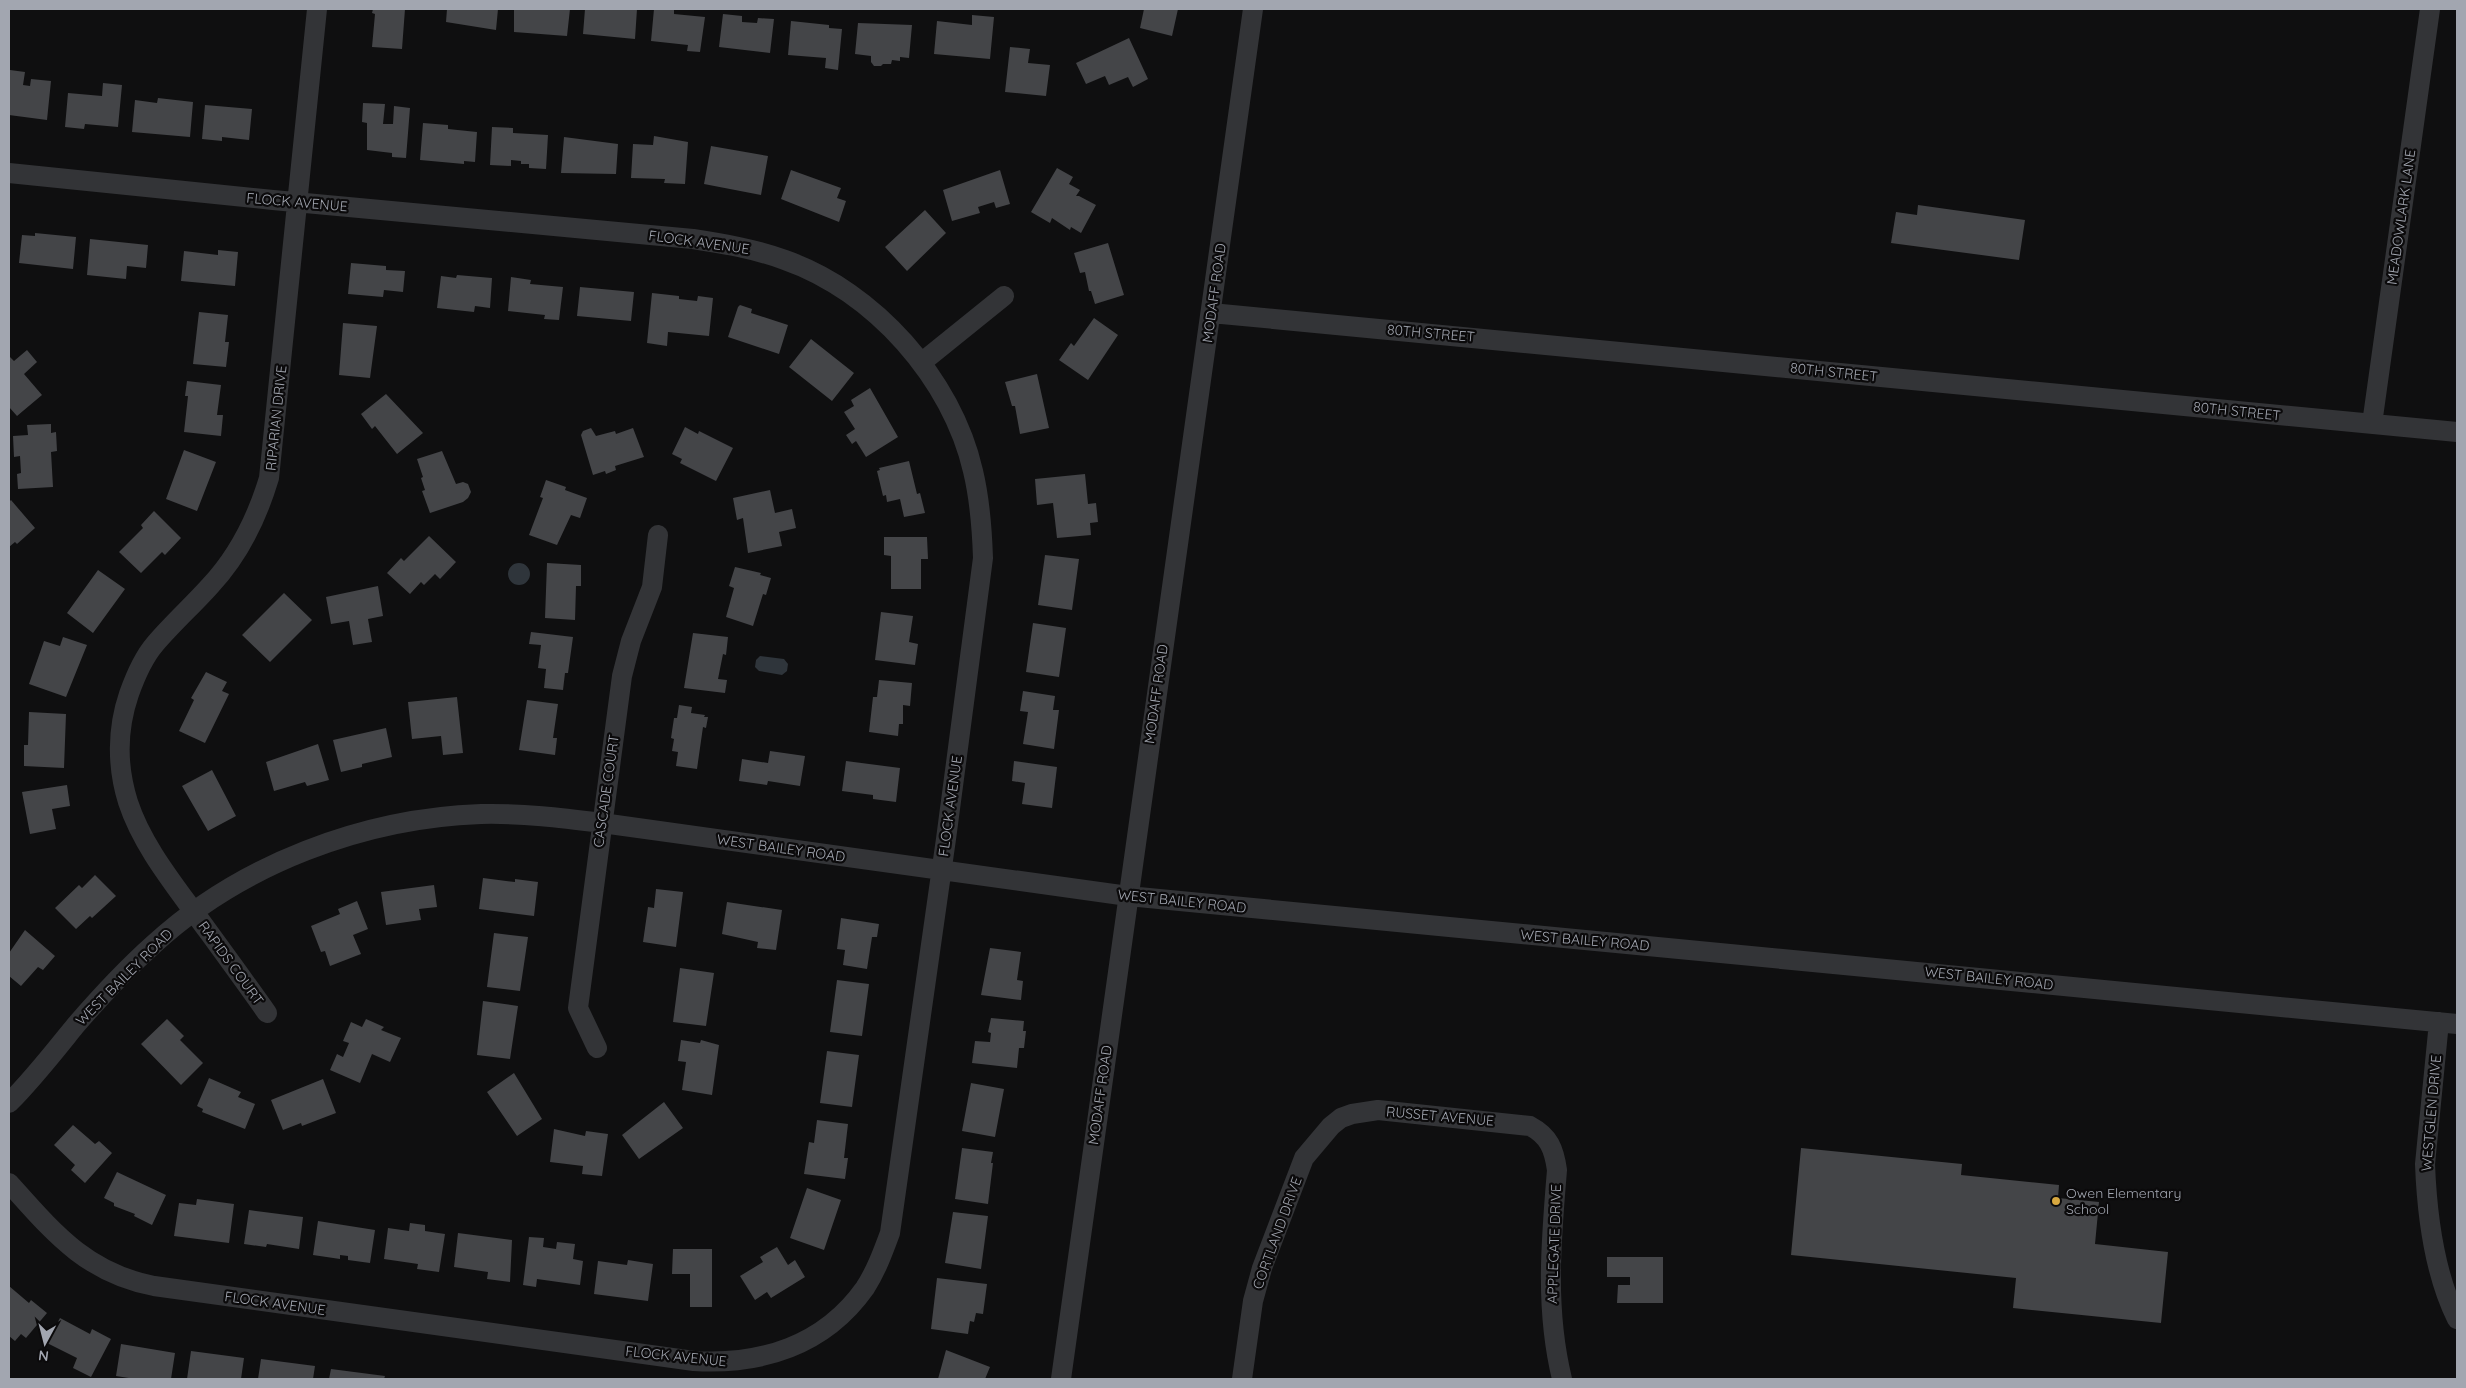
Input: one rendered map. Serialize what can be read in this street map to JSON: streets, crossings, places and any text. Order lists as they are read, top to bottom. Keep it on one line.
{"streets":{"street":["FLOCK AVENUE","MEADOWLARK LANE","MODAFF ROAD","80TH STREET","RIPARIAN DRIVE","CASCADE COURT","WEST BAILEY ROAD","RAPIDS COURT","WESTGLEN DRIVE","RUSSET AVENUE","CORTLAND DRIVE","APPLEGATE DRIVE"]},"crossings":[["FLOCK AVENUE","RIPARIAN DRIVE"],["FLOCK AVENUE","WEST BAILEY ROAD"],["MEADOWLARK LANE","80TH STREET"],["MODAFF ROAD","80TH STREET"],["MODAFF ROAD","WEST BAILEY ROAD"],["RIPARIAN DRIVE","WEST BAILEY ROAD"],["RIPARIAN DRIVE","RAPIDS COURT"],["CASCADE COURT","WEST BAILEY ROAD"],["WEST BAILEY ROAD","RAPIDS COURT"],["WEST BAILEY ROAD","WESTGLEN DRIVE"],["RUSSET AVENUE","CORTLAND DRIVE"],["RUSSET AVENUE","APPLEGATE DRIVE"]],"places":["Owen Elementary School"],"north":"bottom"}
